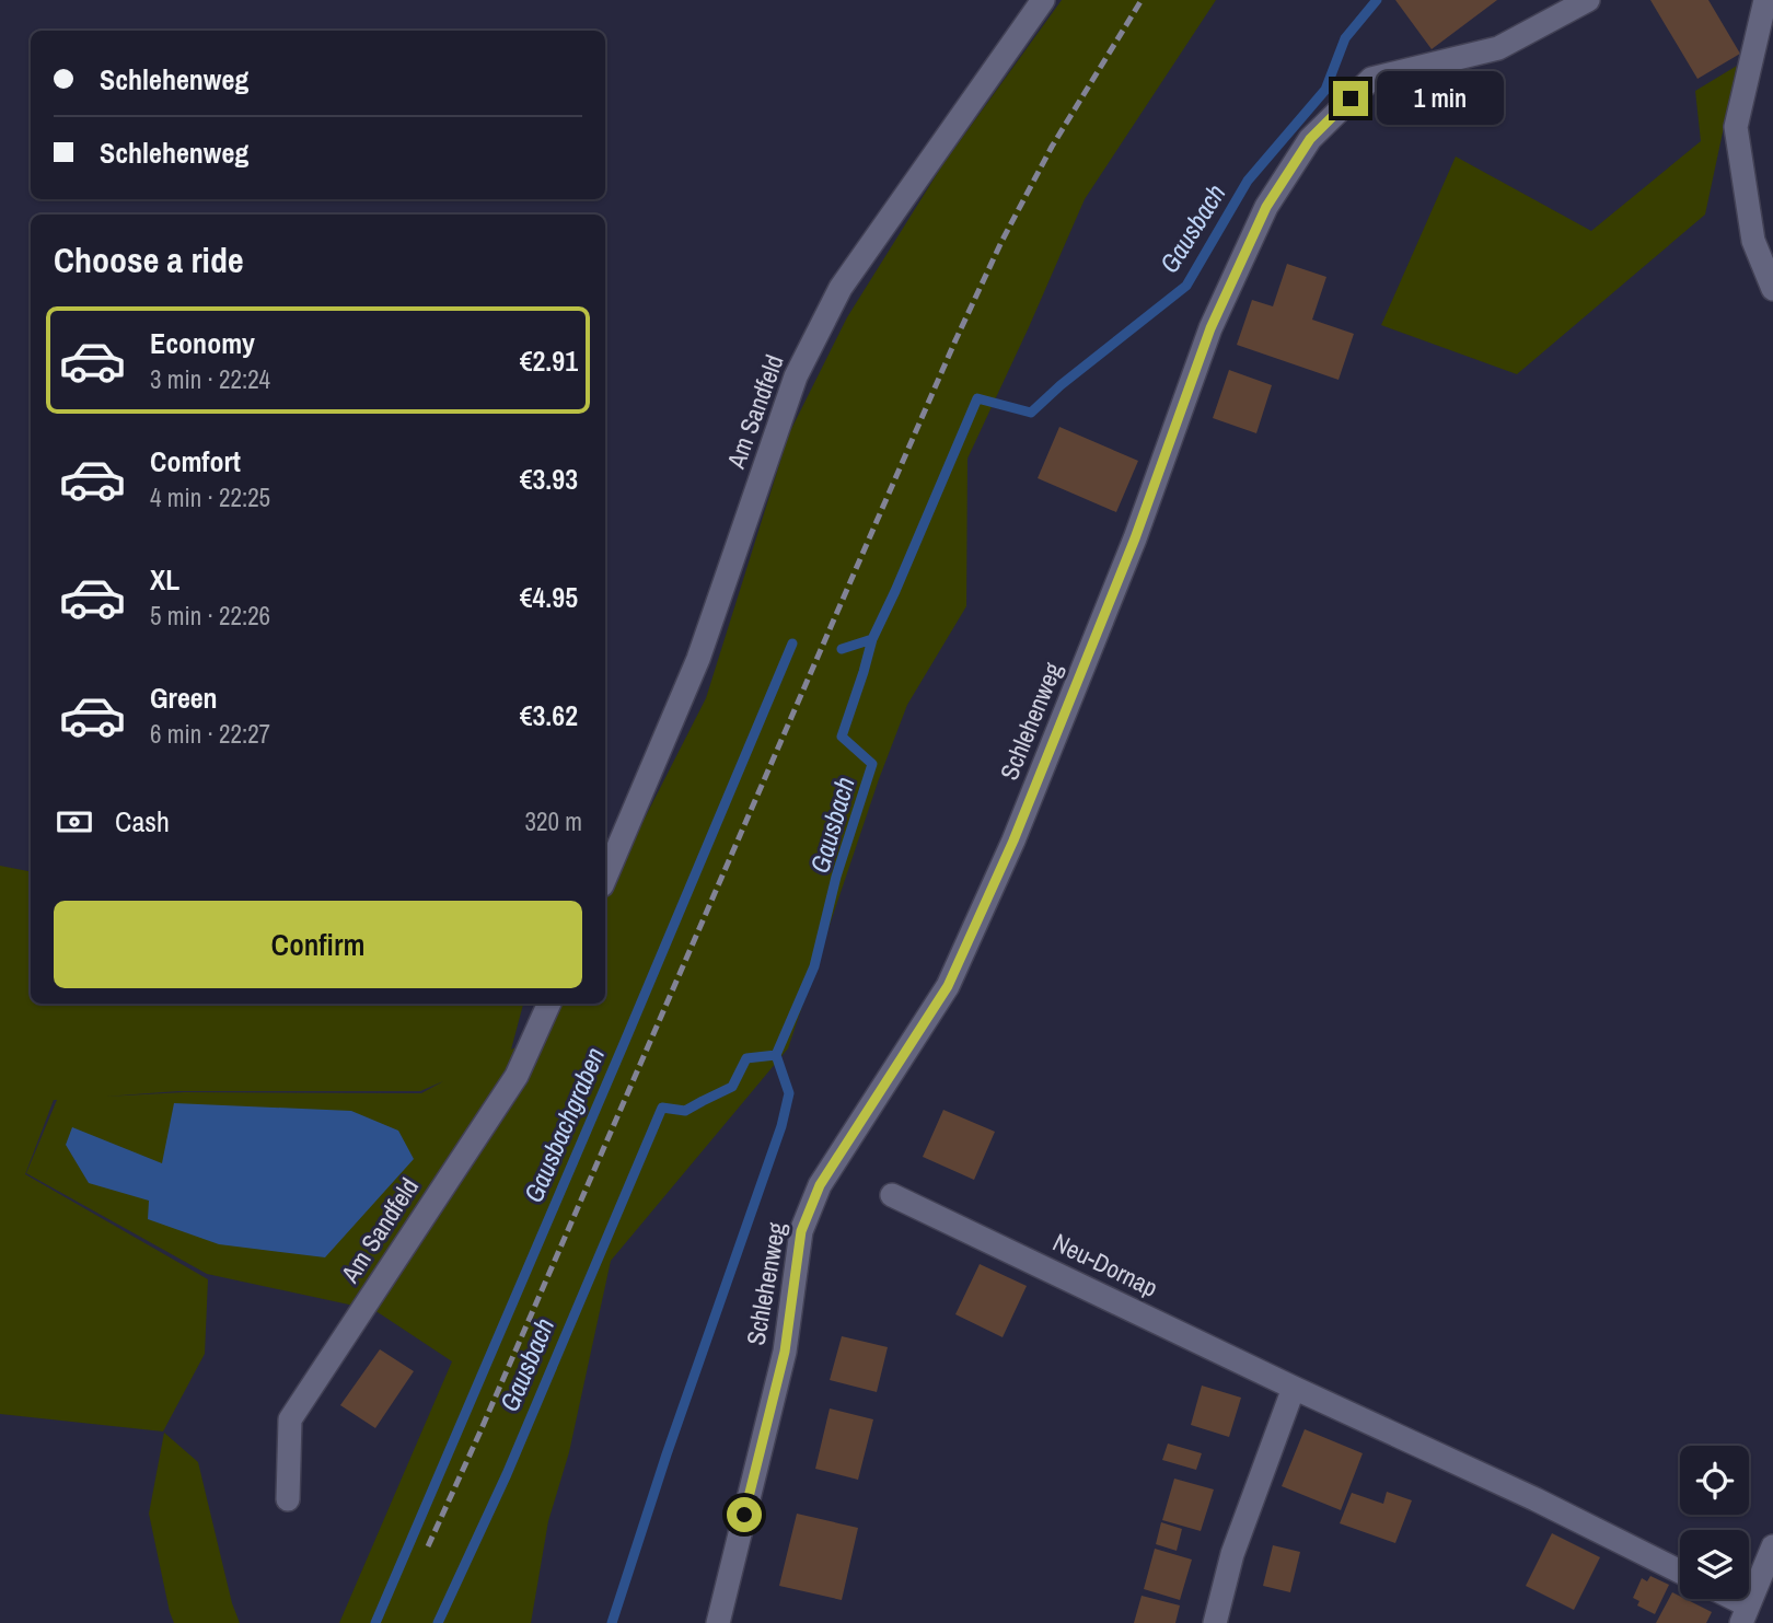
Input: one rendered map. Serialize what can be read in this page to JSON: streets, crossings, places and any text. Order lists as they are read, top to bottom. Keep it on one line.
{"streets":{"street":["Am Sandfeld","Schlehenweg","Neu-Dornap"]},"water":["Gausbach","Gausbachgraben"],"page":{"banner":["Schlehenweg","Schlehenweg"],"bubble":"1 min","heading":"Choose a ride","list":[{"name":"Economy","note":"3 min · 22:24","value":"€2.91"},{"name":"Comfort","note":"4 min · 22:25","value":"€3.93"},{"name":"XL","note":"5 min · 22:26","value":"€4.95"},{"name":"Green","note":"6 min · 22:27","value":"€3.62"}],"pay":["Cash","320 m"],"buttons":"Confirm"}}
